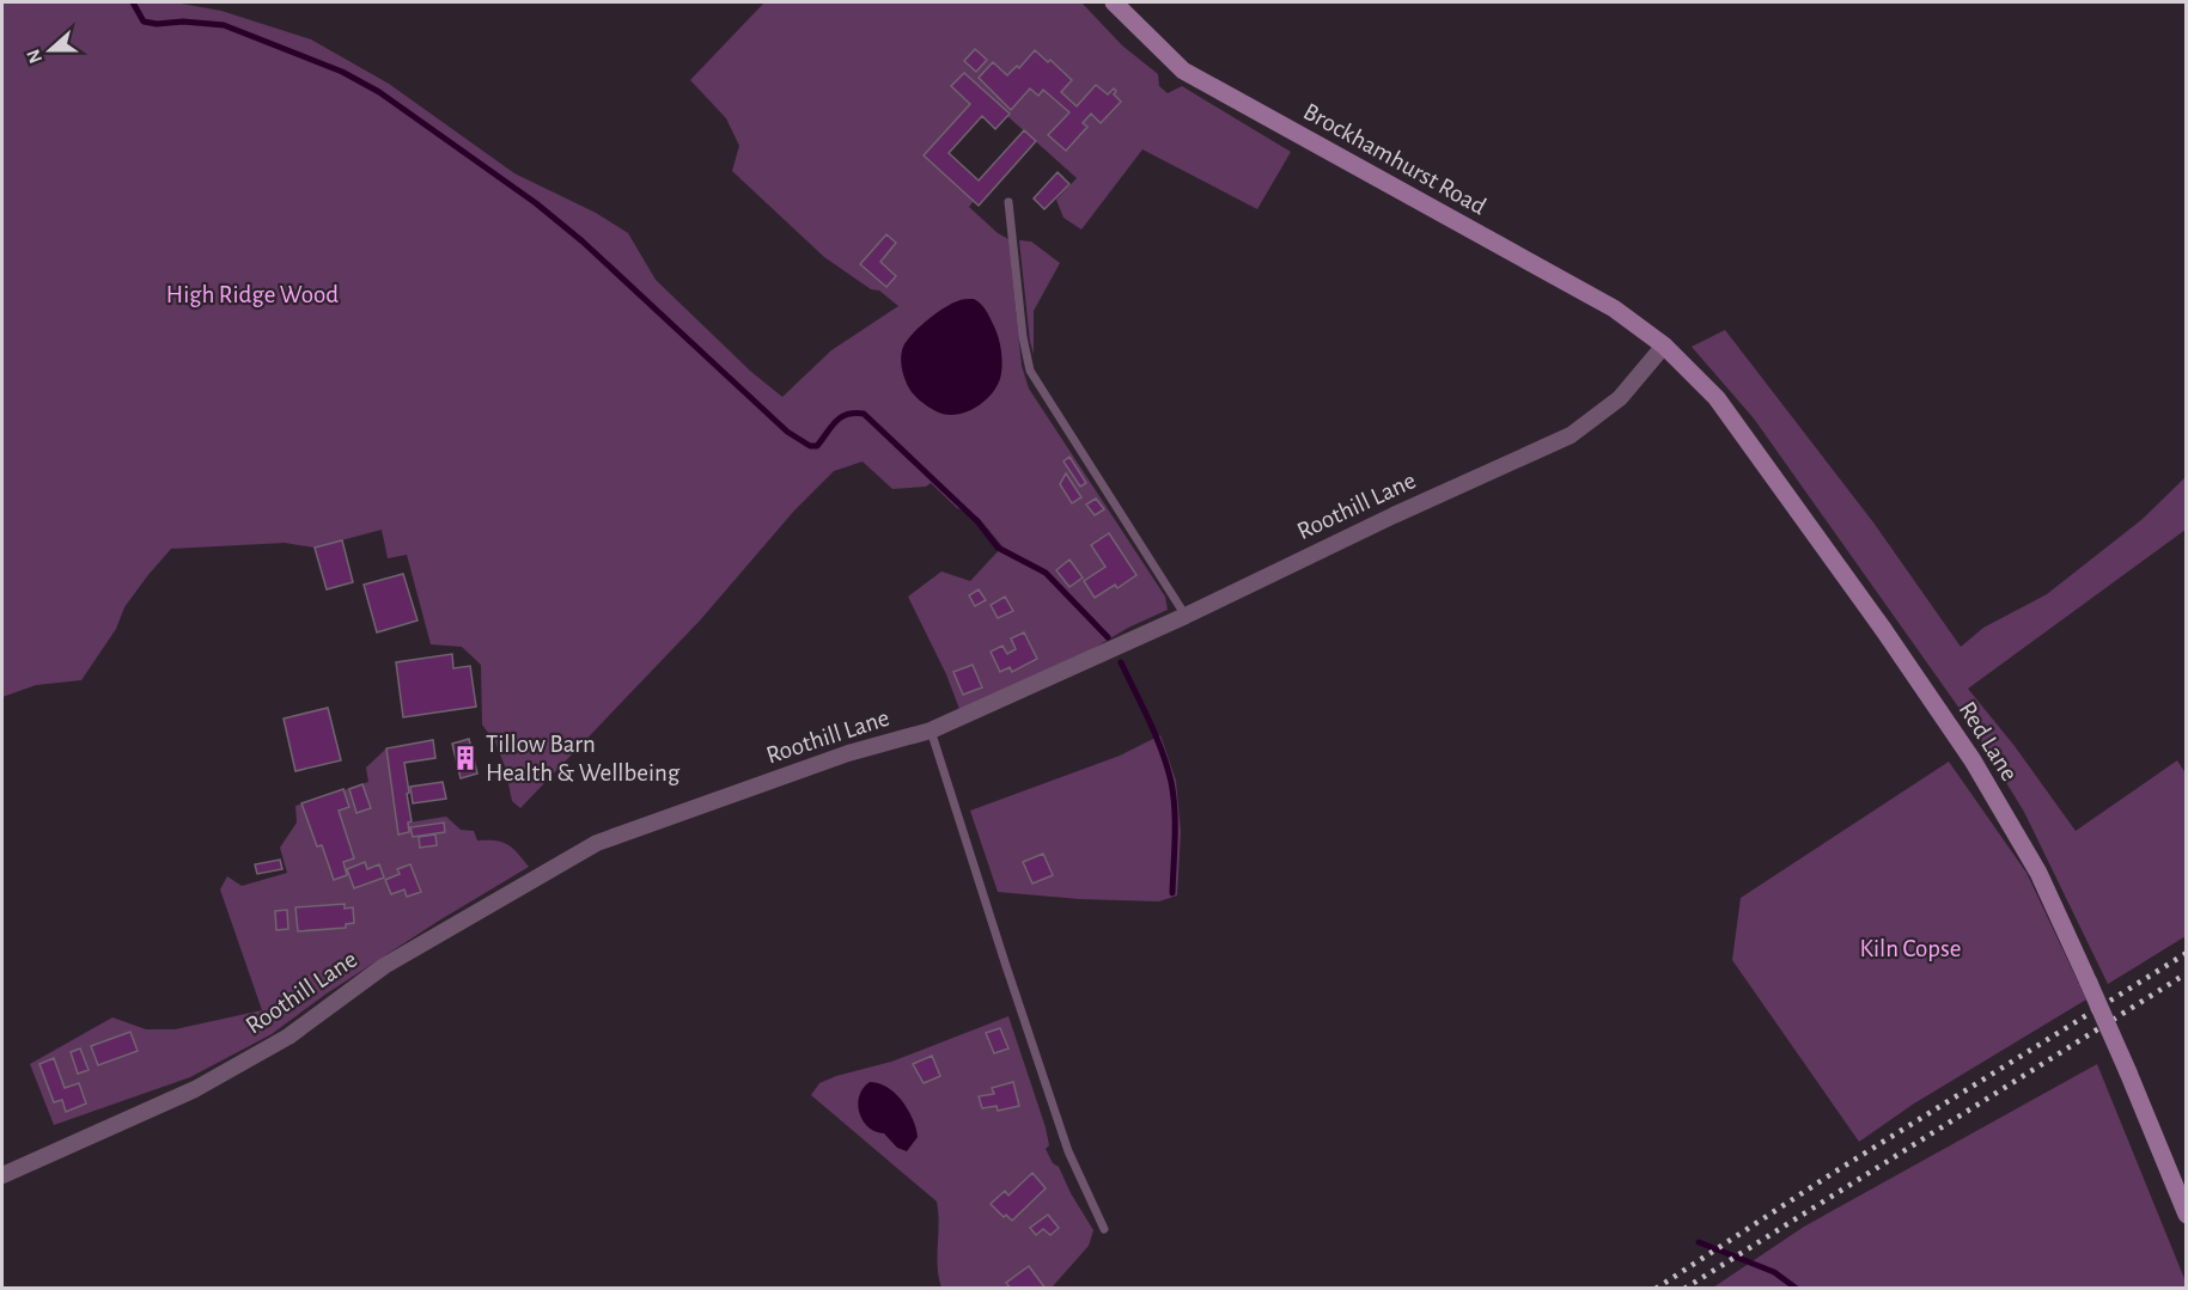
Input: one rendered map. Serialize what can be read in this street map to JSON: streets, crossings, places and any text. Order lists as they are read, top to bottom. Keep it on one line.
{"streets":{"street":["Brockhamhurst Road","Roothill Lane","Red Lane"]},"crossings":[["Brockhamhurst Road","Roothill Lane"],["Brockhamhurst Road","Red Lane"],["Roothill Lane","Red Lane"]],"parks":["High Ridge Wood","Kiln Copse"],"places":{"building":["Tillow Barn Health & Wellbeing"]},"north":"left"}
